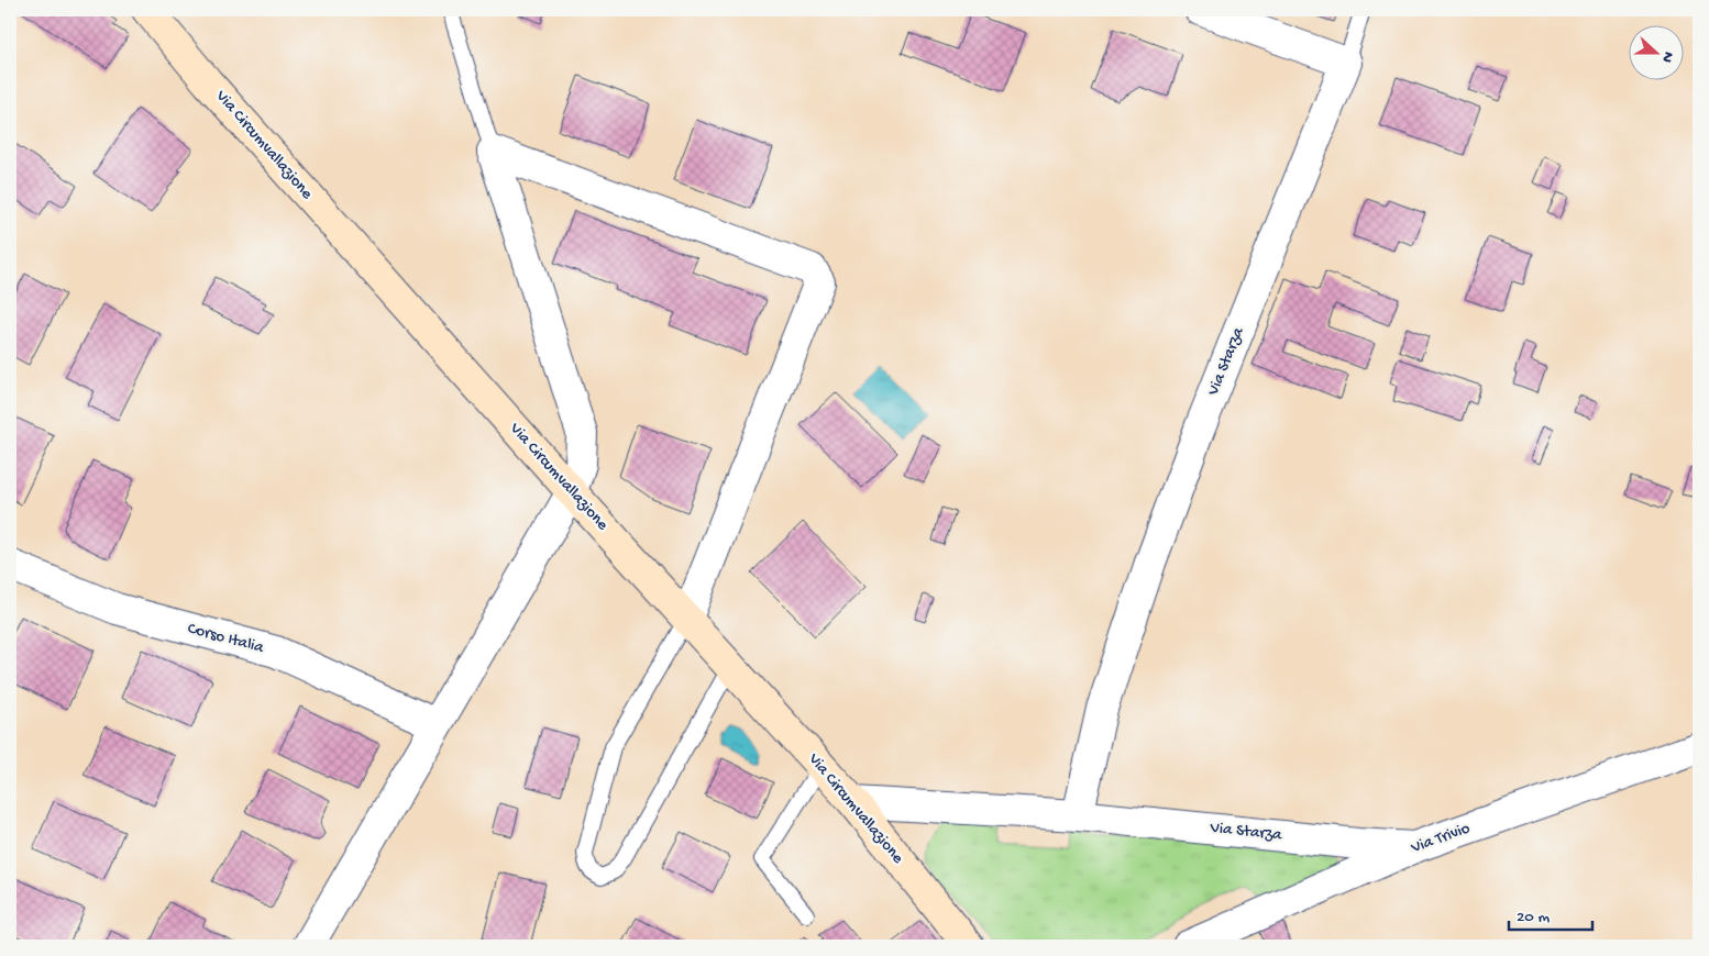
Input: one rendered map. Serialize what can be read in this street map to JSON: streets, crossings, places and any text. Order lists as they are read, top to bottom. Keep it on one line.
{"streets":{"street":["Via Circumvallazione","Via Starza","Corso Italia","Via Trivio"]},"crossings":[["Via Circumvallazione","Via Starza"],["Via Starza","Via Trivio"]],"scale_bar":"20 m","north":"right"}
